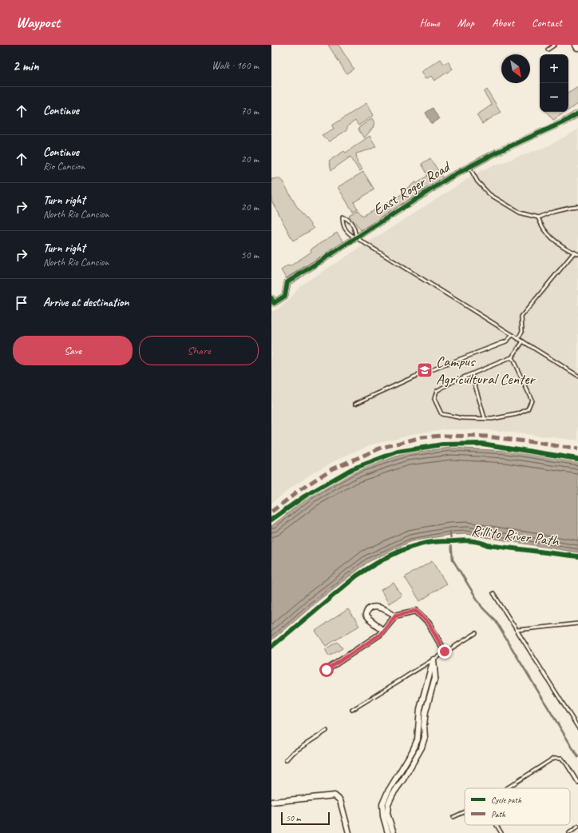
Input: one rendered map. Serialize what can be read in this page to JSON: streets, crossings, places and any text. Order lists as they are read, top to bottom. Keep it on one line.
{"streets":{"street":["East Roger Road"],"cycle path":["Rillito River Path"]},"places":{"school or university":["Campus Agricultural Center"]},"legend":["Cycle path","Path"],"scale_bar":"50 m","north":"bottom right","page":{"header":"Waypost","nav":["Home","Map","About","Contact"],"heading":["2 min","Walk · 160 m"],"map_buttons":["+","−"],"list":[["Continue","70 m"],["Continue","Rio Cancion","20 m"],["Turn right","North Rio Cancion","20 m"],["Turn right","North Rio Cancion","50 m"],"Arrive at destination"],"buttons":["Save","Share"],"scale":"50 m"}}
